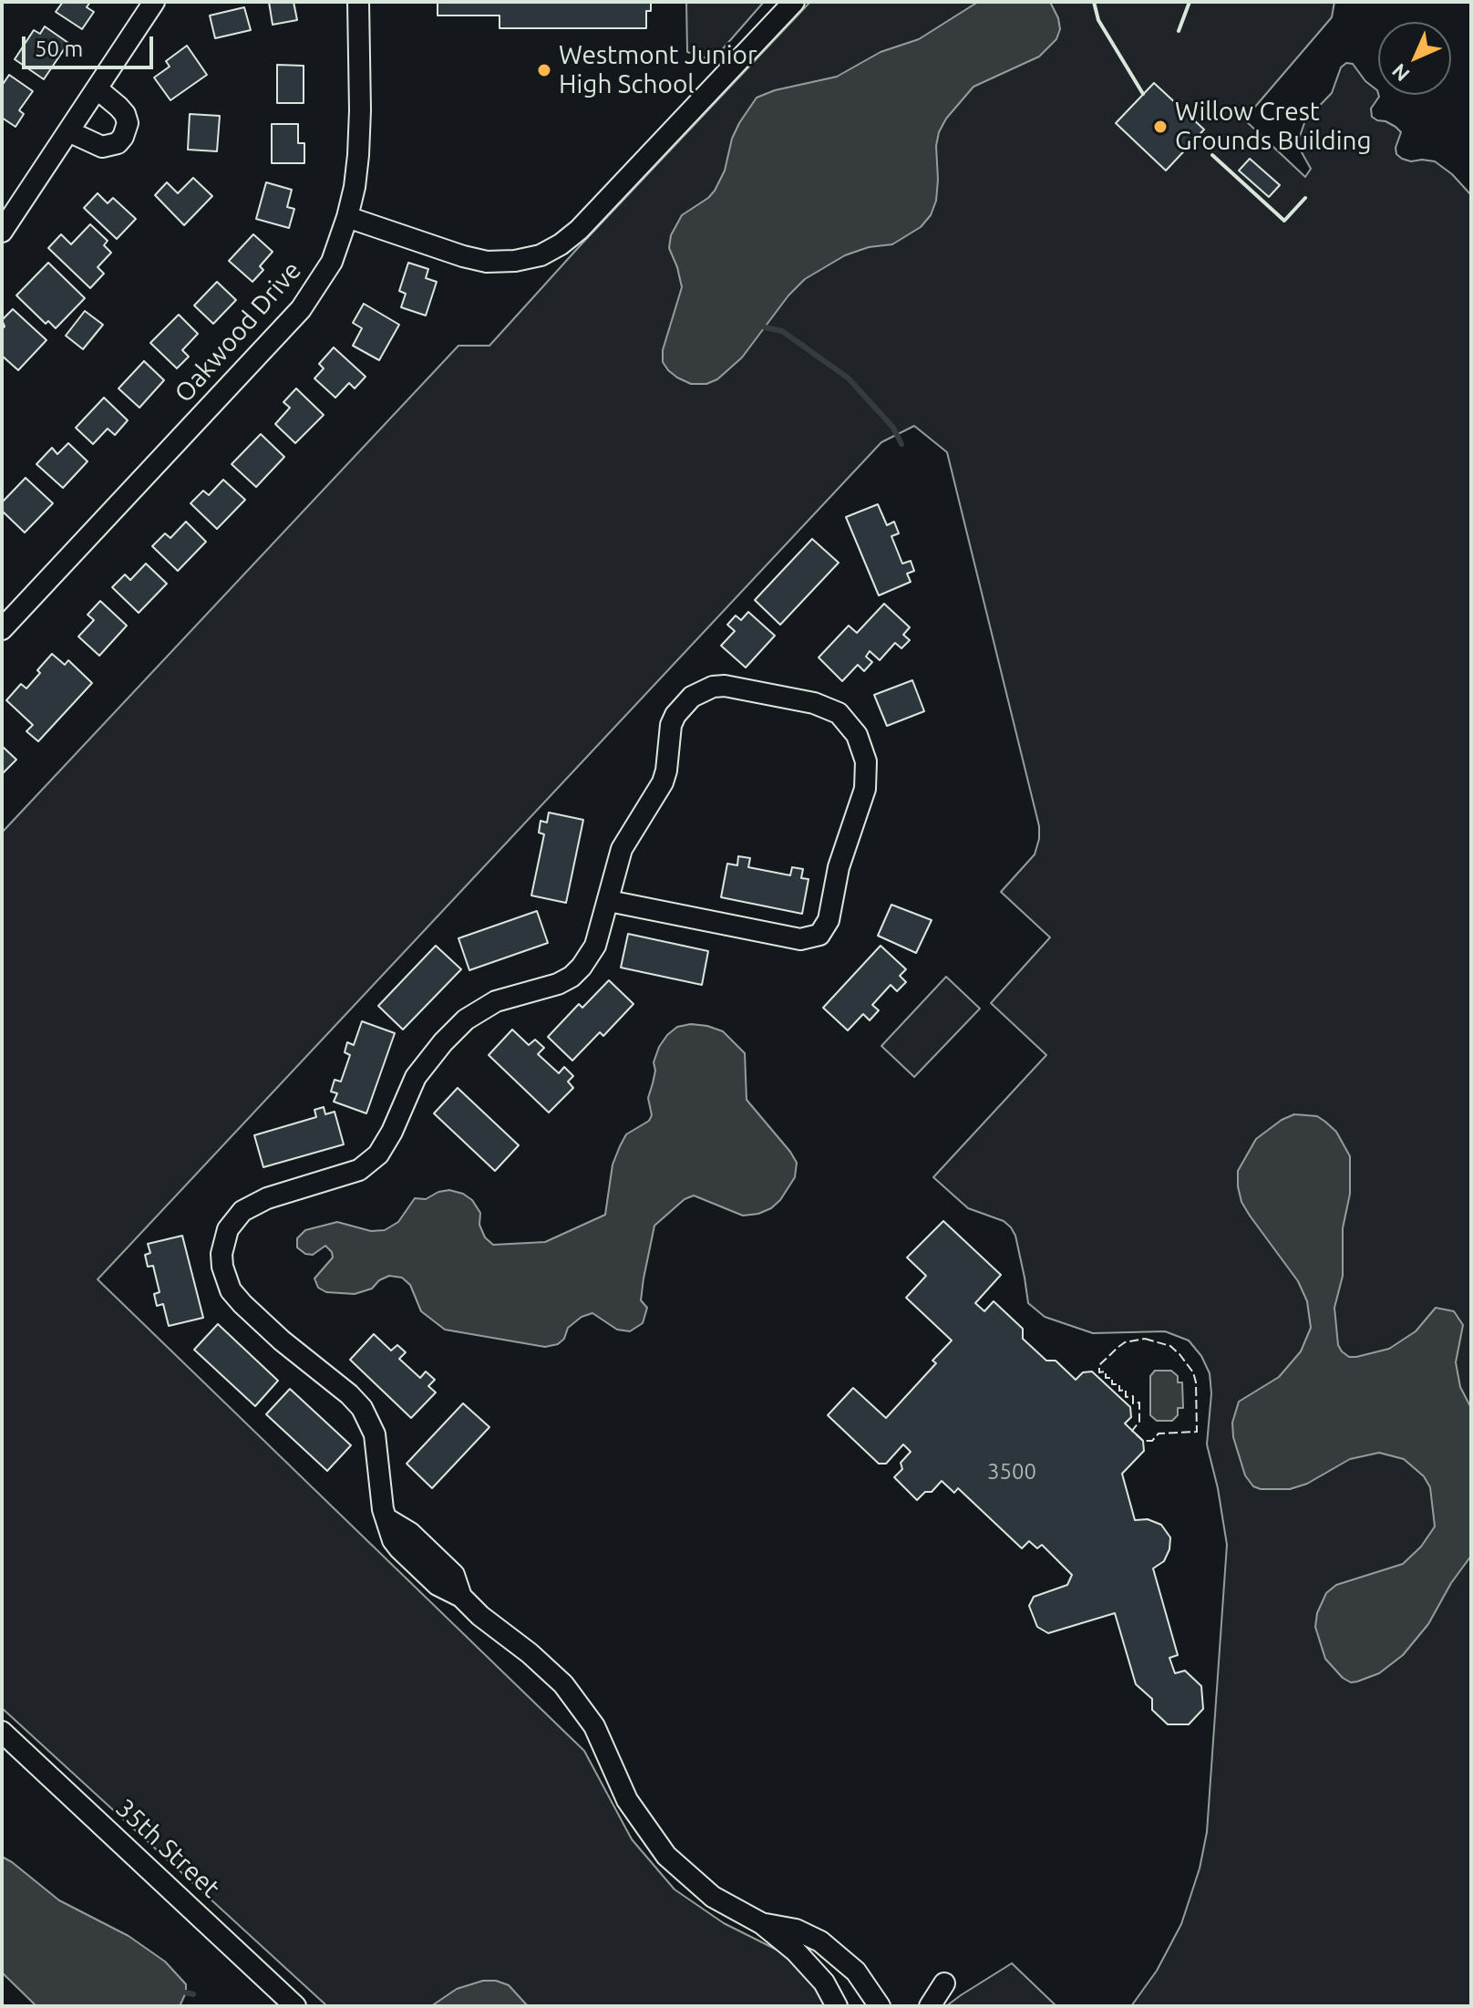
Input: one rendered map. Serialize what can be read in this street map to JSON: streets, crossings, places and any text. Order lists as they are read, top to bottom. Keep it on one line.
{"streets":{"street":["Oakwood Drive","35th Street"]},"places":["Westmont Junior High School","Willow Crest Grounds Building"],"house_numbers":["3500"],"scale_bar":"50 m","north":"bottom left"}
